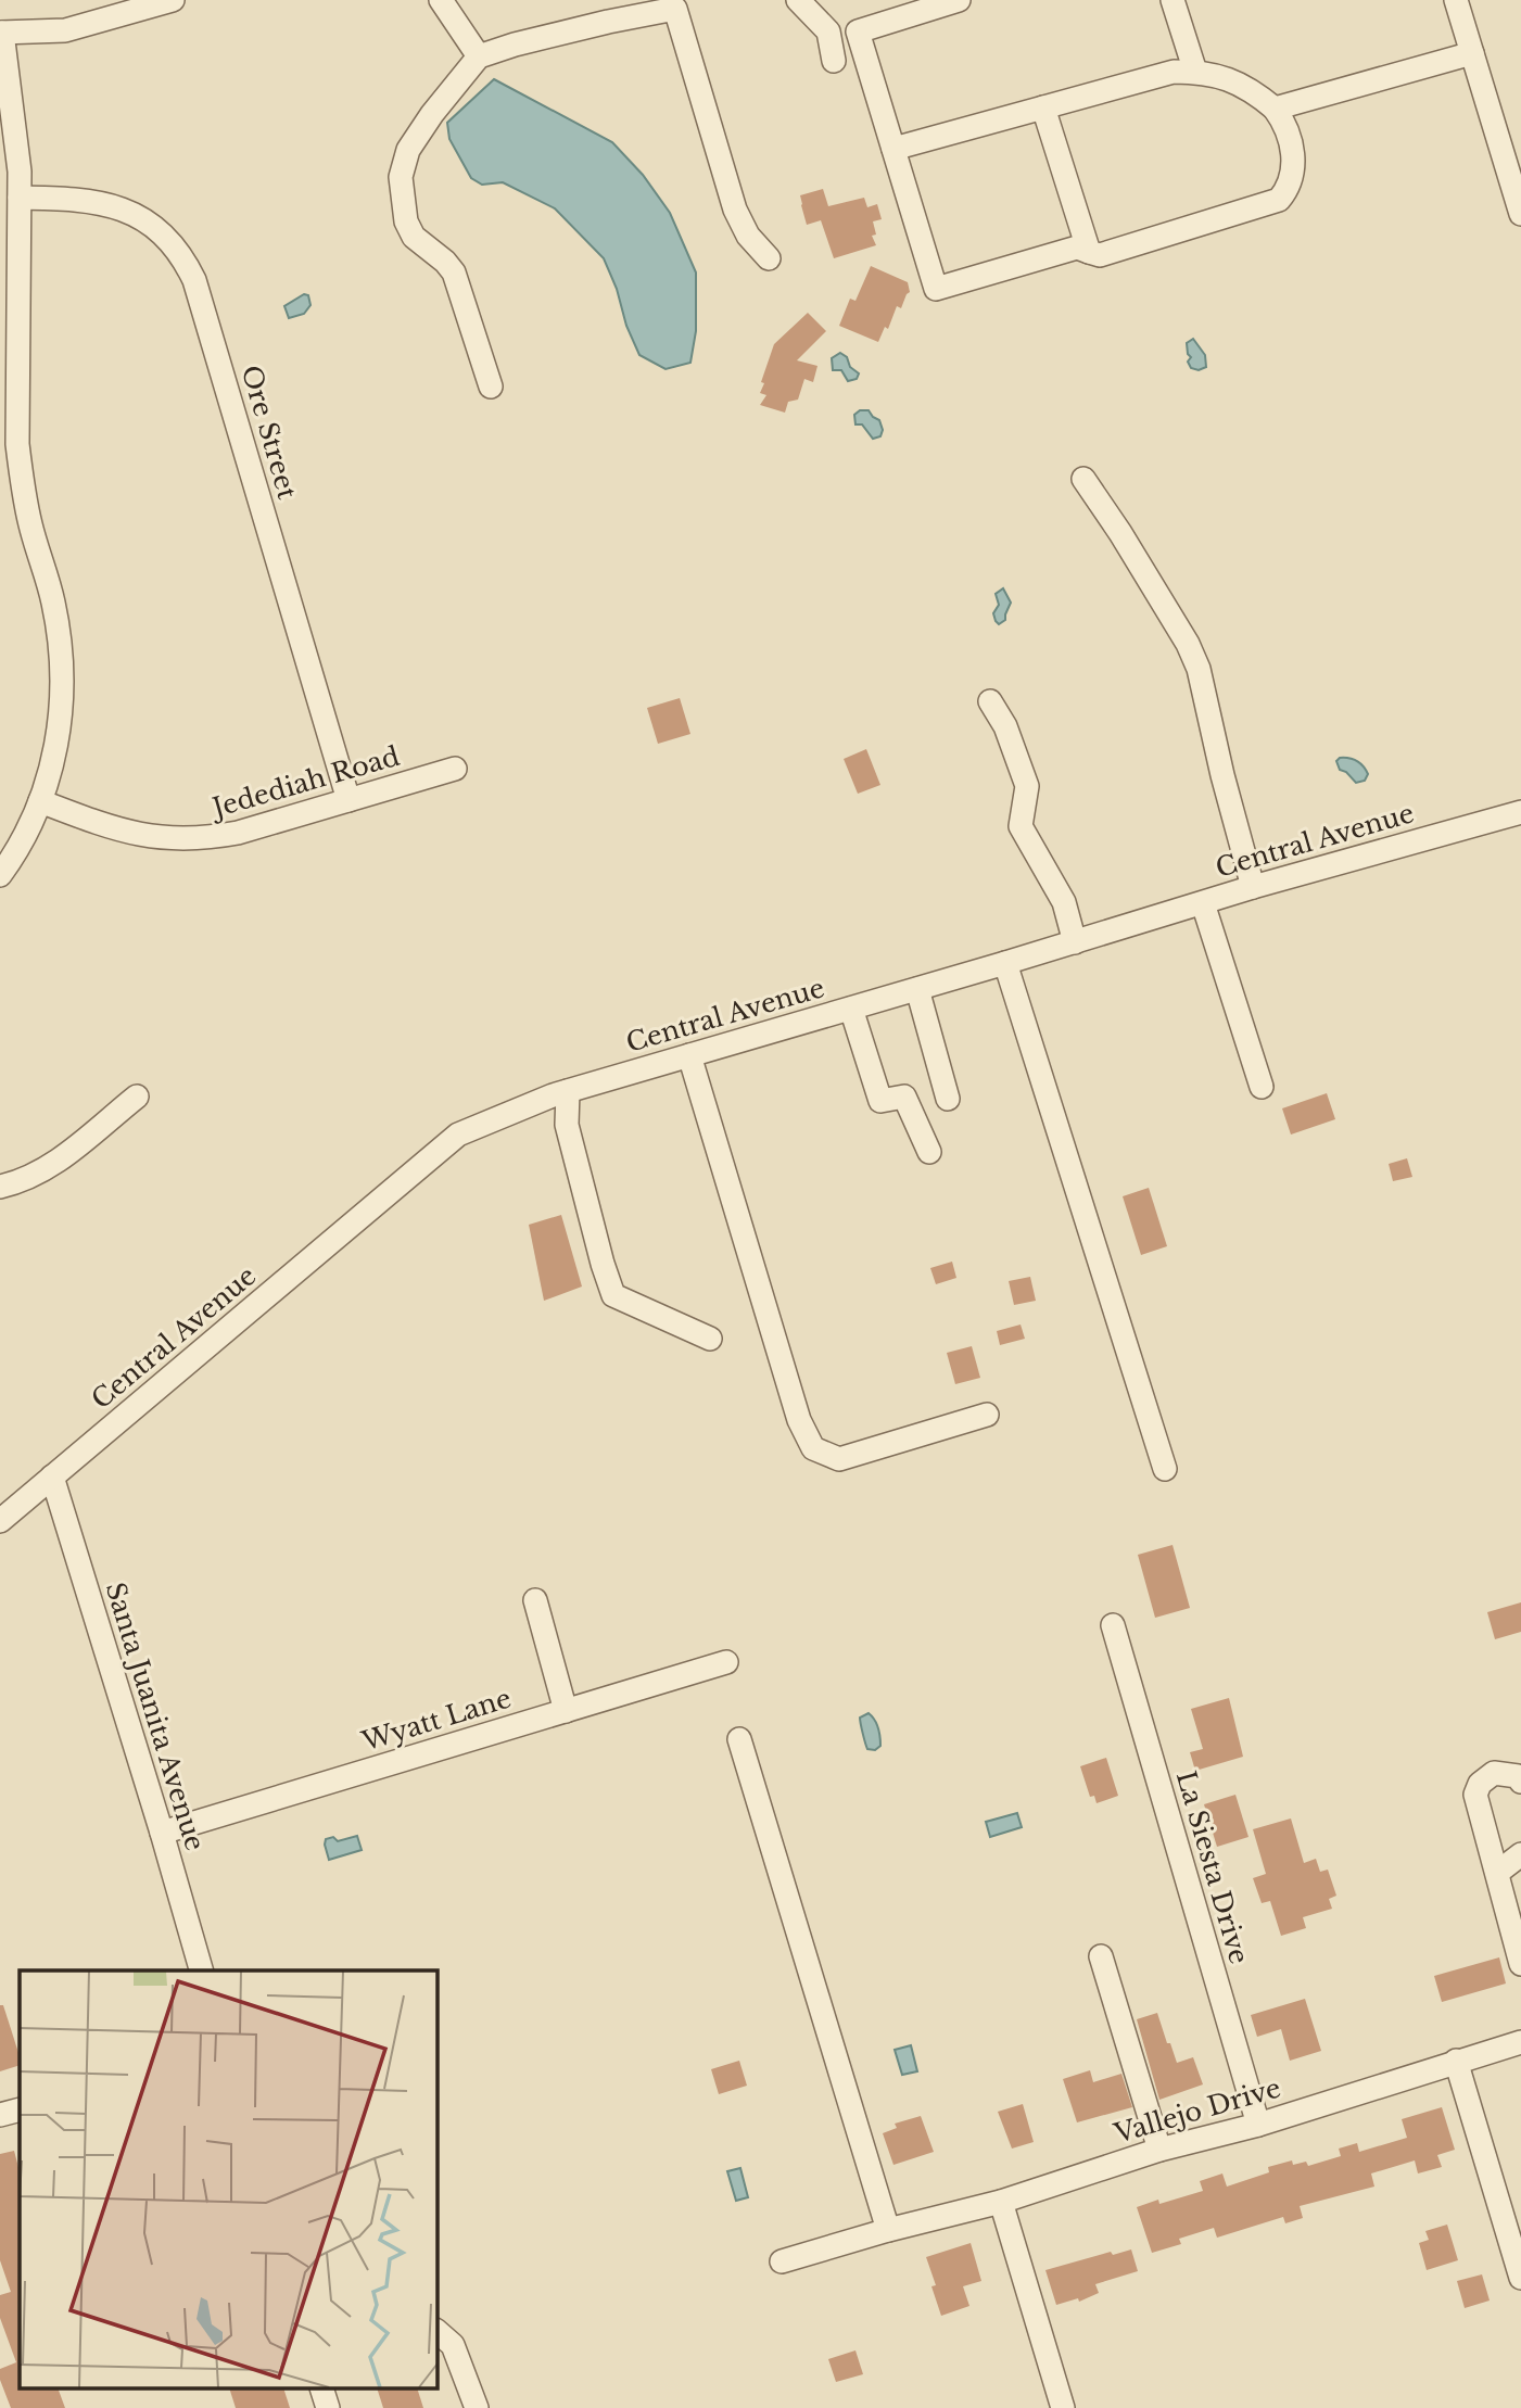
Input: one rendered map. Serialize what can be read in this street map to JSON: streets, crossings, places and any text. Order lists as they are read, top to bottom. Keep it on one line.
{"streets":{"street":["Ore Street","Jedediah Road","Central Avenue","Santa Juanita Avenue","Wyatt Lane","La Siesta Drive","Vallejo Drive"]},"crossings":[["Ore Street","Jedediah Road"],["Central Avenue","Santa Juanita Avenue"],["Santa Juanita Avenue","Wyatt Lane"],["La Siesta Drive","Vallejo Drive"]]}
